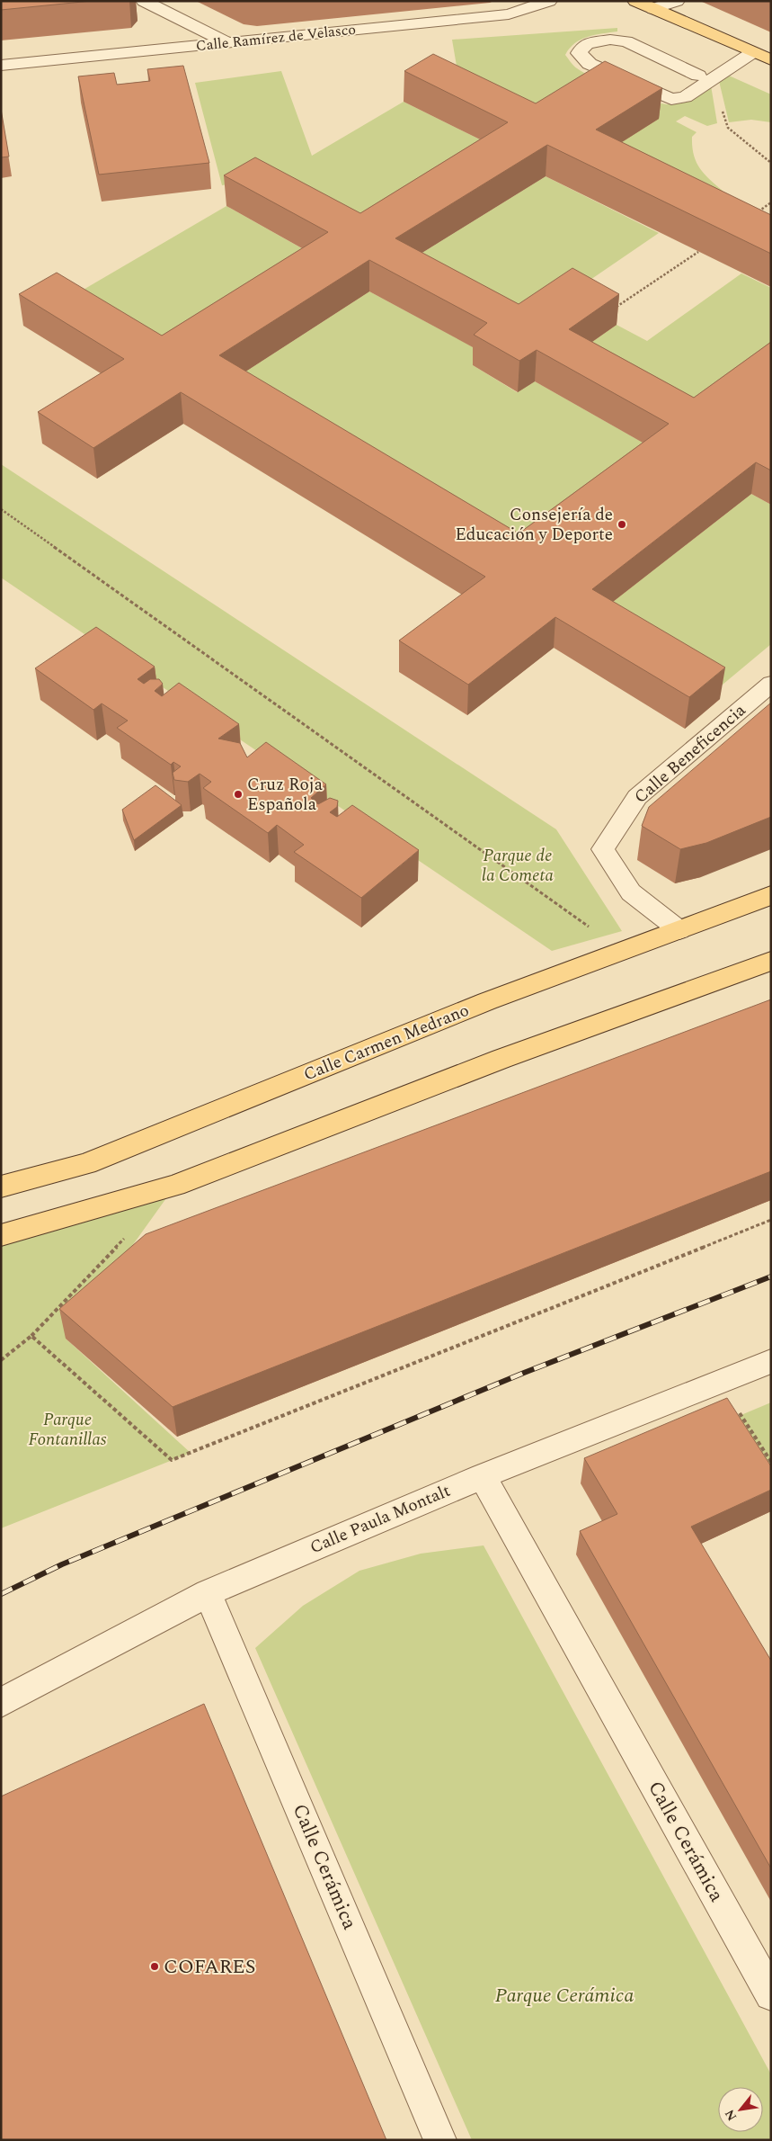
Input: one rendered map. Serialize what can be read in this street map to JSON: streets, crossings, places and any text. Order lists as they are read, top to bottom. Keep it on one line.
{"streets":{"main road":["Calle Carmen Medrano"],"street":["Calle Ramírez de Velasco","Calle Beneficencia","Calle Paula Montalt","Calle Cerámica"]},"crossings":[["Calle Beneficencia","Calle Carmen Medrano"],["Calle Paula Montalt","Calle Cerámica"]],"parks":["Parque de la Cometa","Parque Fontanillas","Parque Cerámica"],"places":["Consejería de Educación y Deporte","Cruz Roja Española","COFARES"],"north":"bottom left"}
